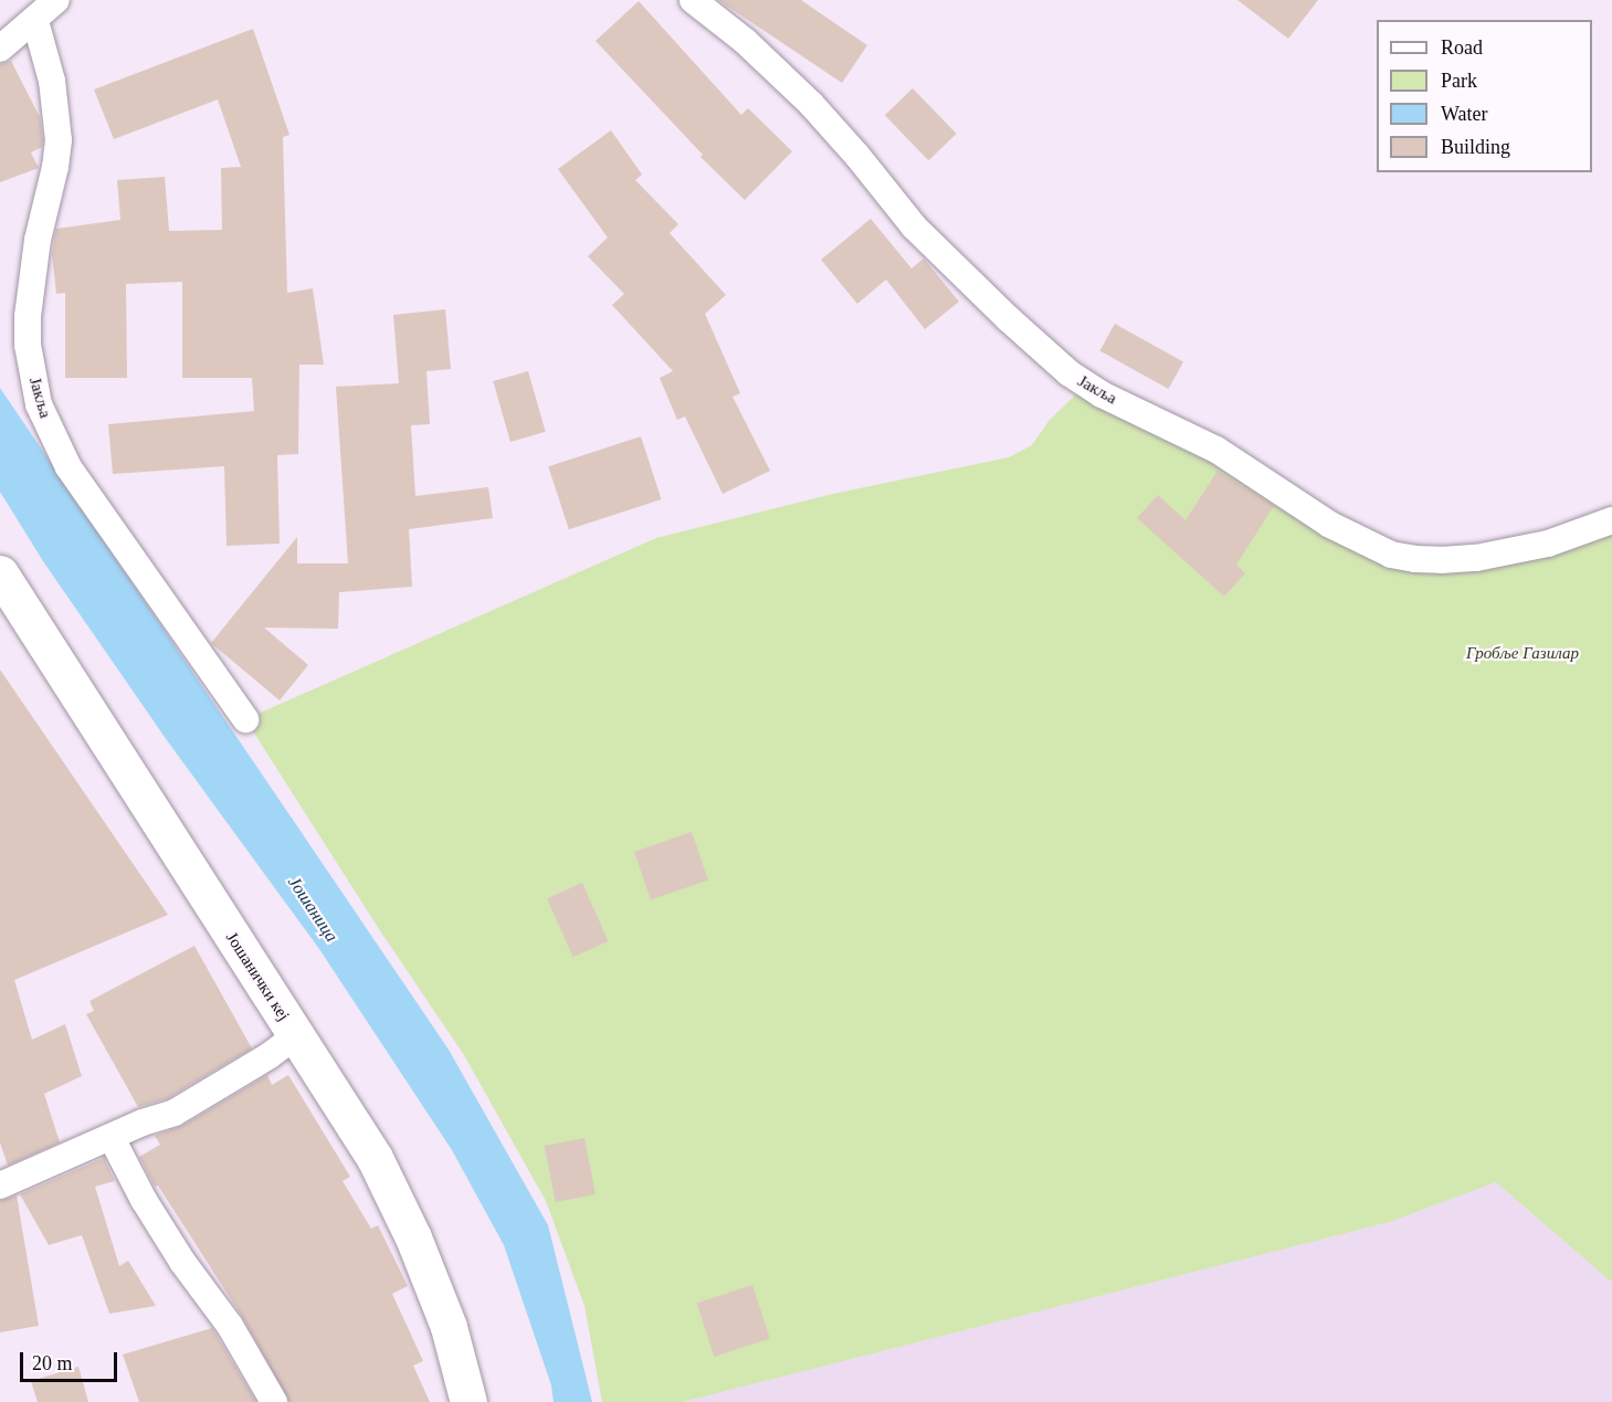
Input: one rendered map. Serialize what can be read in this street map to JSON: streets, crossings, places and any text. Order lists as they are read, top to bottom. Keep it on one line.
{"streets":{"main road":["Јошанички кеј"],"street":["Јакља"]},"water":["Јошаница"],"parks":["Гробље Газилар"],"legend":["Road","Park","Water","Building"],"scale_bar":"20 m"}
